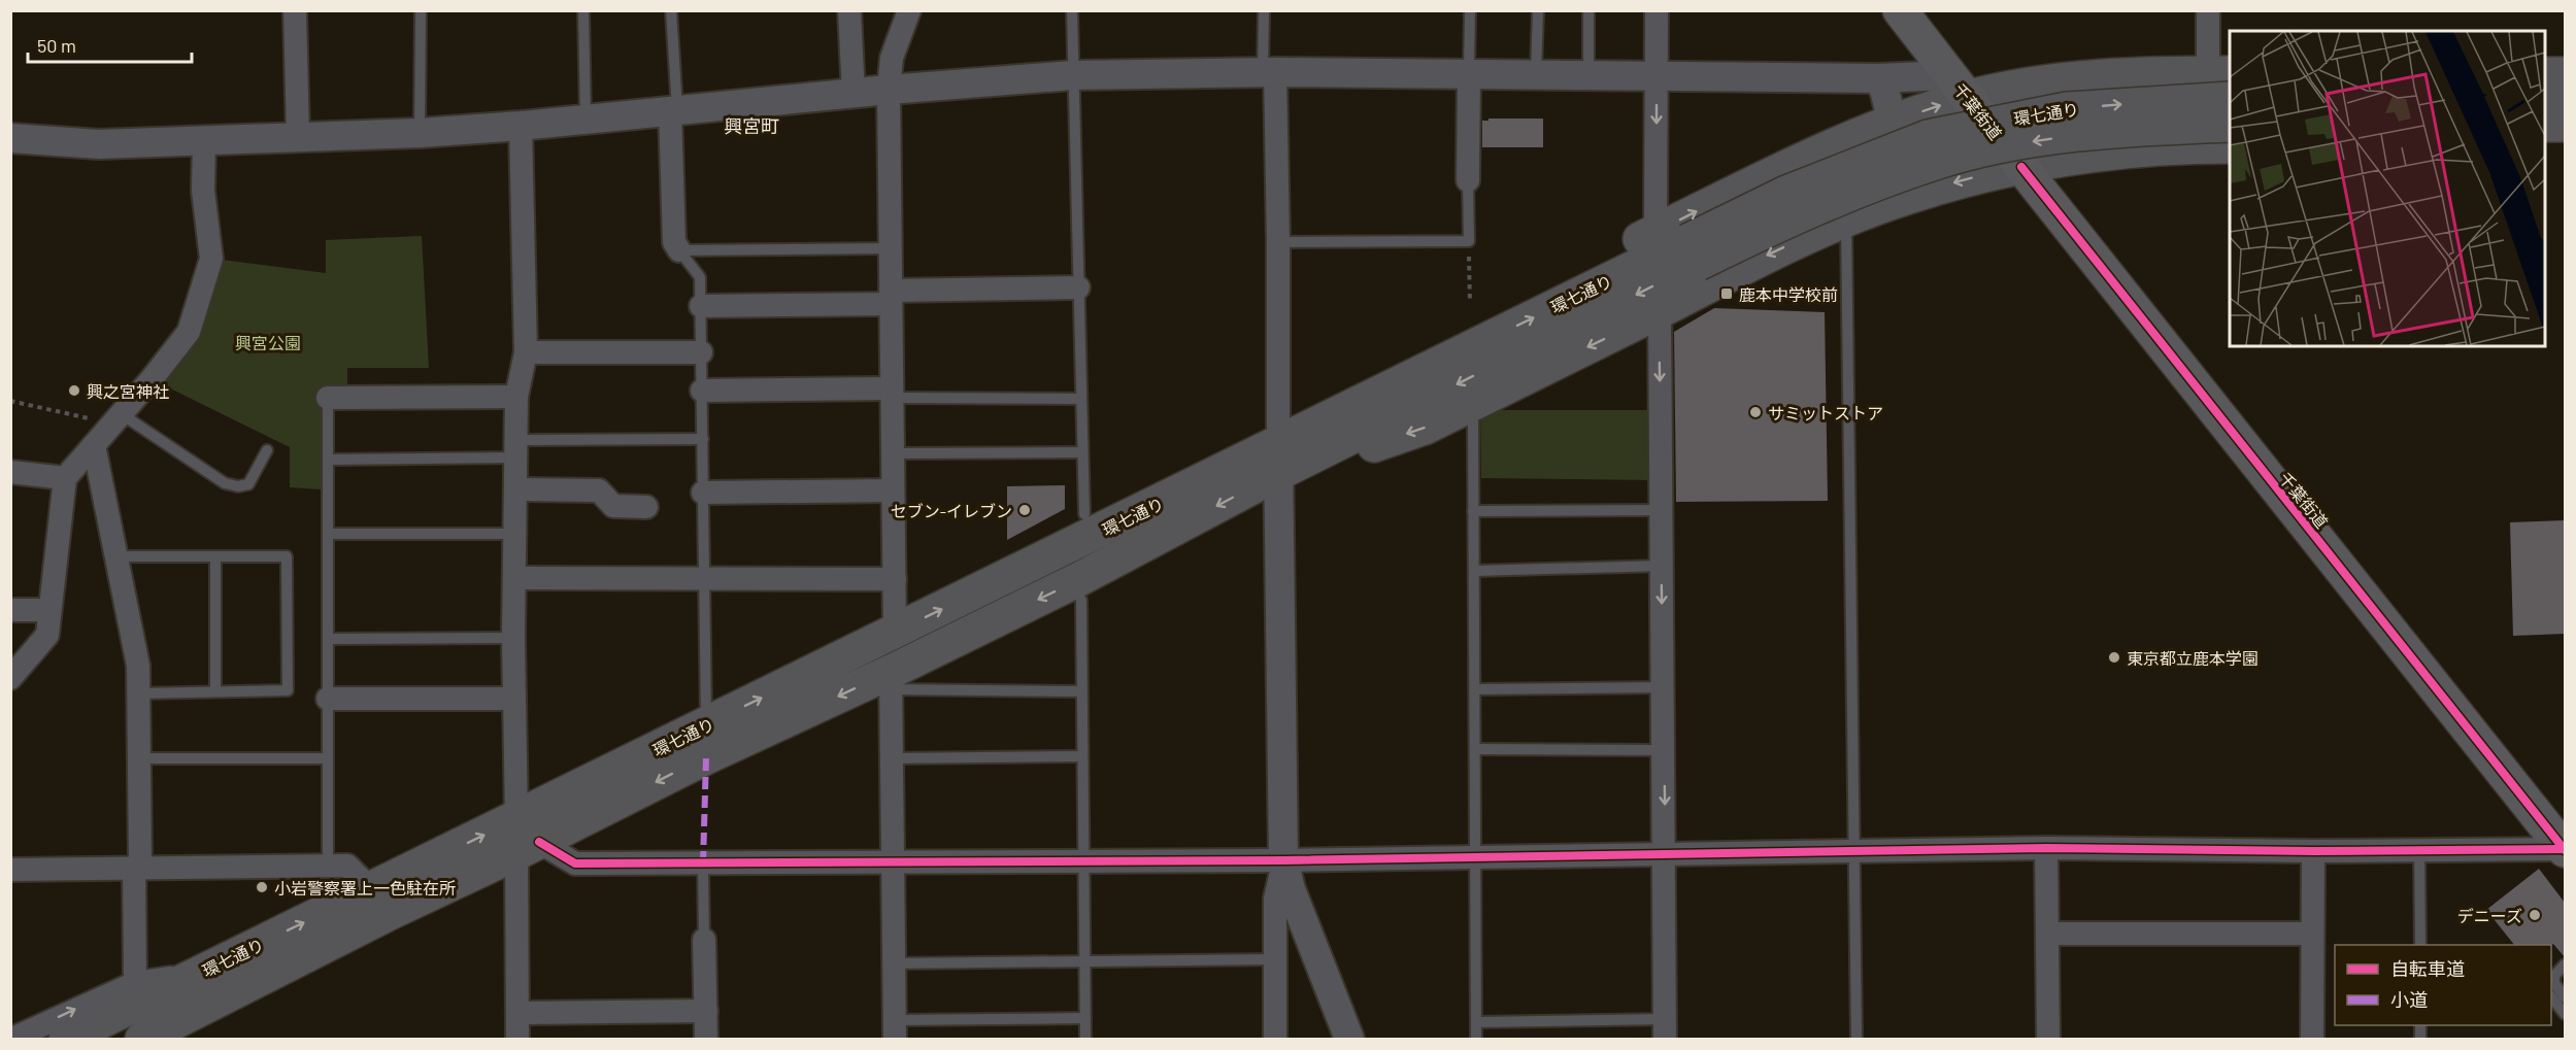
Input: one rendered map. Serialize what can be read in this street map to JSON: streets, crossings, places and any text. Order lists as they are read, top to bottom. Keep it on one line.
{"streets":{"highway":["千葉街道"],"main road":["環七通り"]},"districts":["興宮町"],"parks":["興宮公園"],"places":{"transit":["鹿本中学校前"],"other":["興之宮神社","サミットストア","セブン-イレブン","東京都立鹿本学園","小岩警察署上一色駐在所","デニーズ"]},"legend":["自転車道","小道"],"scale_bar":"50 m"}
